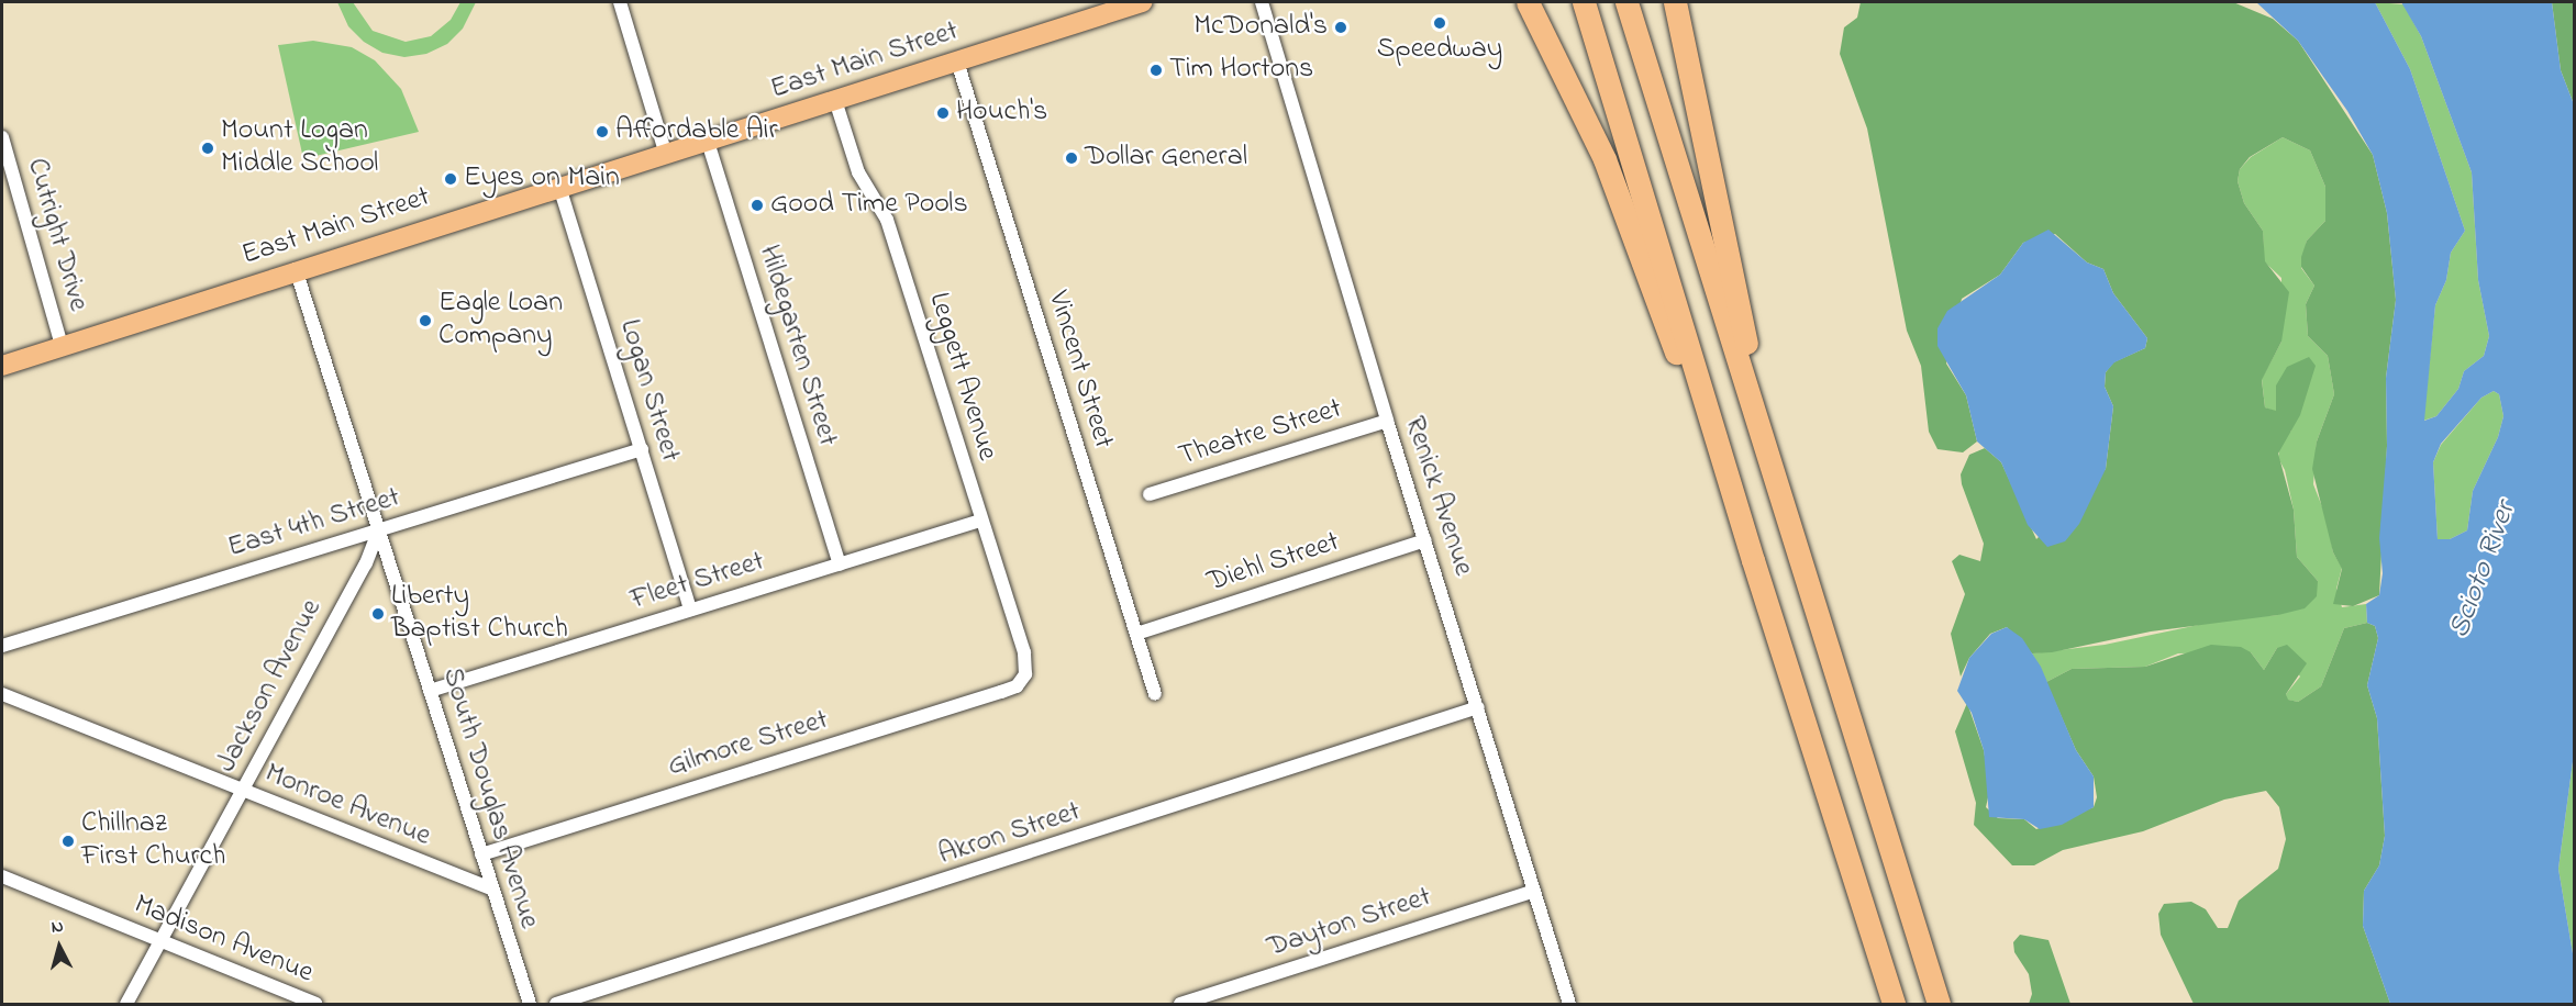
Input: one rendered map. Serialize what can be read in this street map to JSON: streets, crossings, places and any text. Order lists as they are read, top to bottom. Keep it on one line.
{"streets":{"main road":["East Main Street"],"street":["Cutright Drive","Hildegarten Street","Vincent Street","Leggett Avenue","Logan Street","Theatre Street","Renick Avenue","East 4th Street","Diehl Street","Fleet Street","Jackson Avenue","Gilmore Street","South Douglas Avenue","Monroe Avenue","Akron Street","Dayton Street","Madison Avenue"]},"crossings":[["East Main Street","Cutright Drive"],["East Main Street","Hildegarten Street"],["East Main Street","Vincent Street"],["East Main Street","Leggett Avenue"],["East Main Street","Logan Street"],["East Main Street","South Douglas Avenue"],["Hildegarten Street","Fleet Street"],["Vincent Street","Diehl Street"],["Leggett Avenue","Fleet Street"],["Leggett Avenue","Gilmore Street"],["Logan Street","East 4th Street"],["Logan Street","Fleet Street"],["Theatre Street","Renick Avenue"],["Renick Avenue","Diehl Street"],["Renick Avenue","Akron Street"],["Renick Avenue","Dayton Street"],["East 4th Street","Jackson Avenue"],["East 4th Street","South Douglas Avenue"],["Fleet Street","South Douglas Avenue"],["Jackson Avenue","South Douglas Avenue"],["Jackson Avenue","Monroe Avenue"],["Jackson Avenue","Madison Avenue"],["Gilmore Street","South Douglas Avenue"],["South Douglas Avenue","Monroe Avenue"]],"water":["Scioto River"],"places":["Speedway","McDonald's","Tim Hortons","Houch's","Affordable Air","Mount Logan Middle School","Dollar General","Eyes on Main","Good Time Pools","Eagle Loan Company","Liberty Baptist Church","Chillnaz First Church"],"north":"top"}
